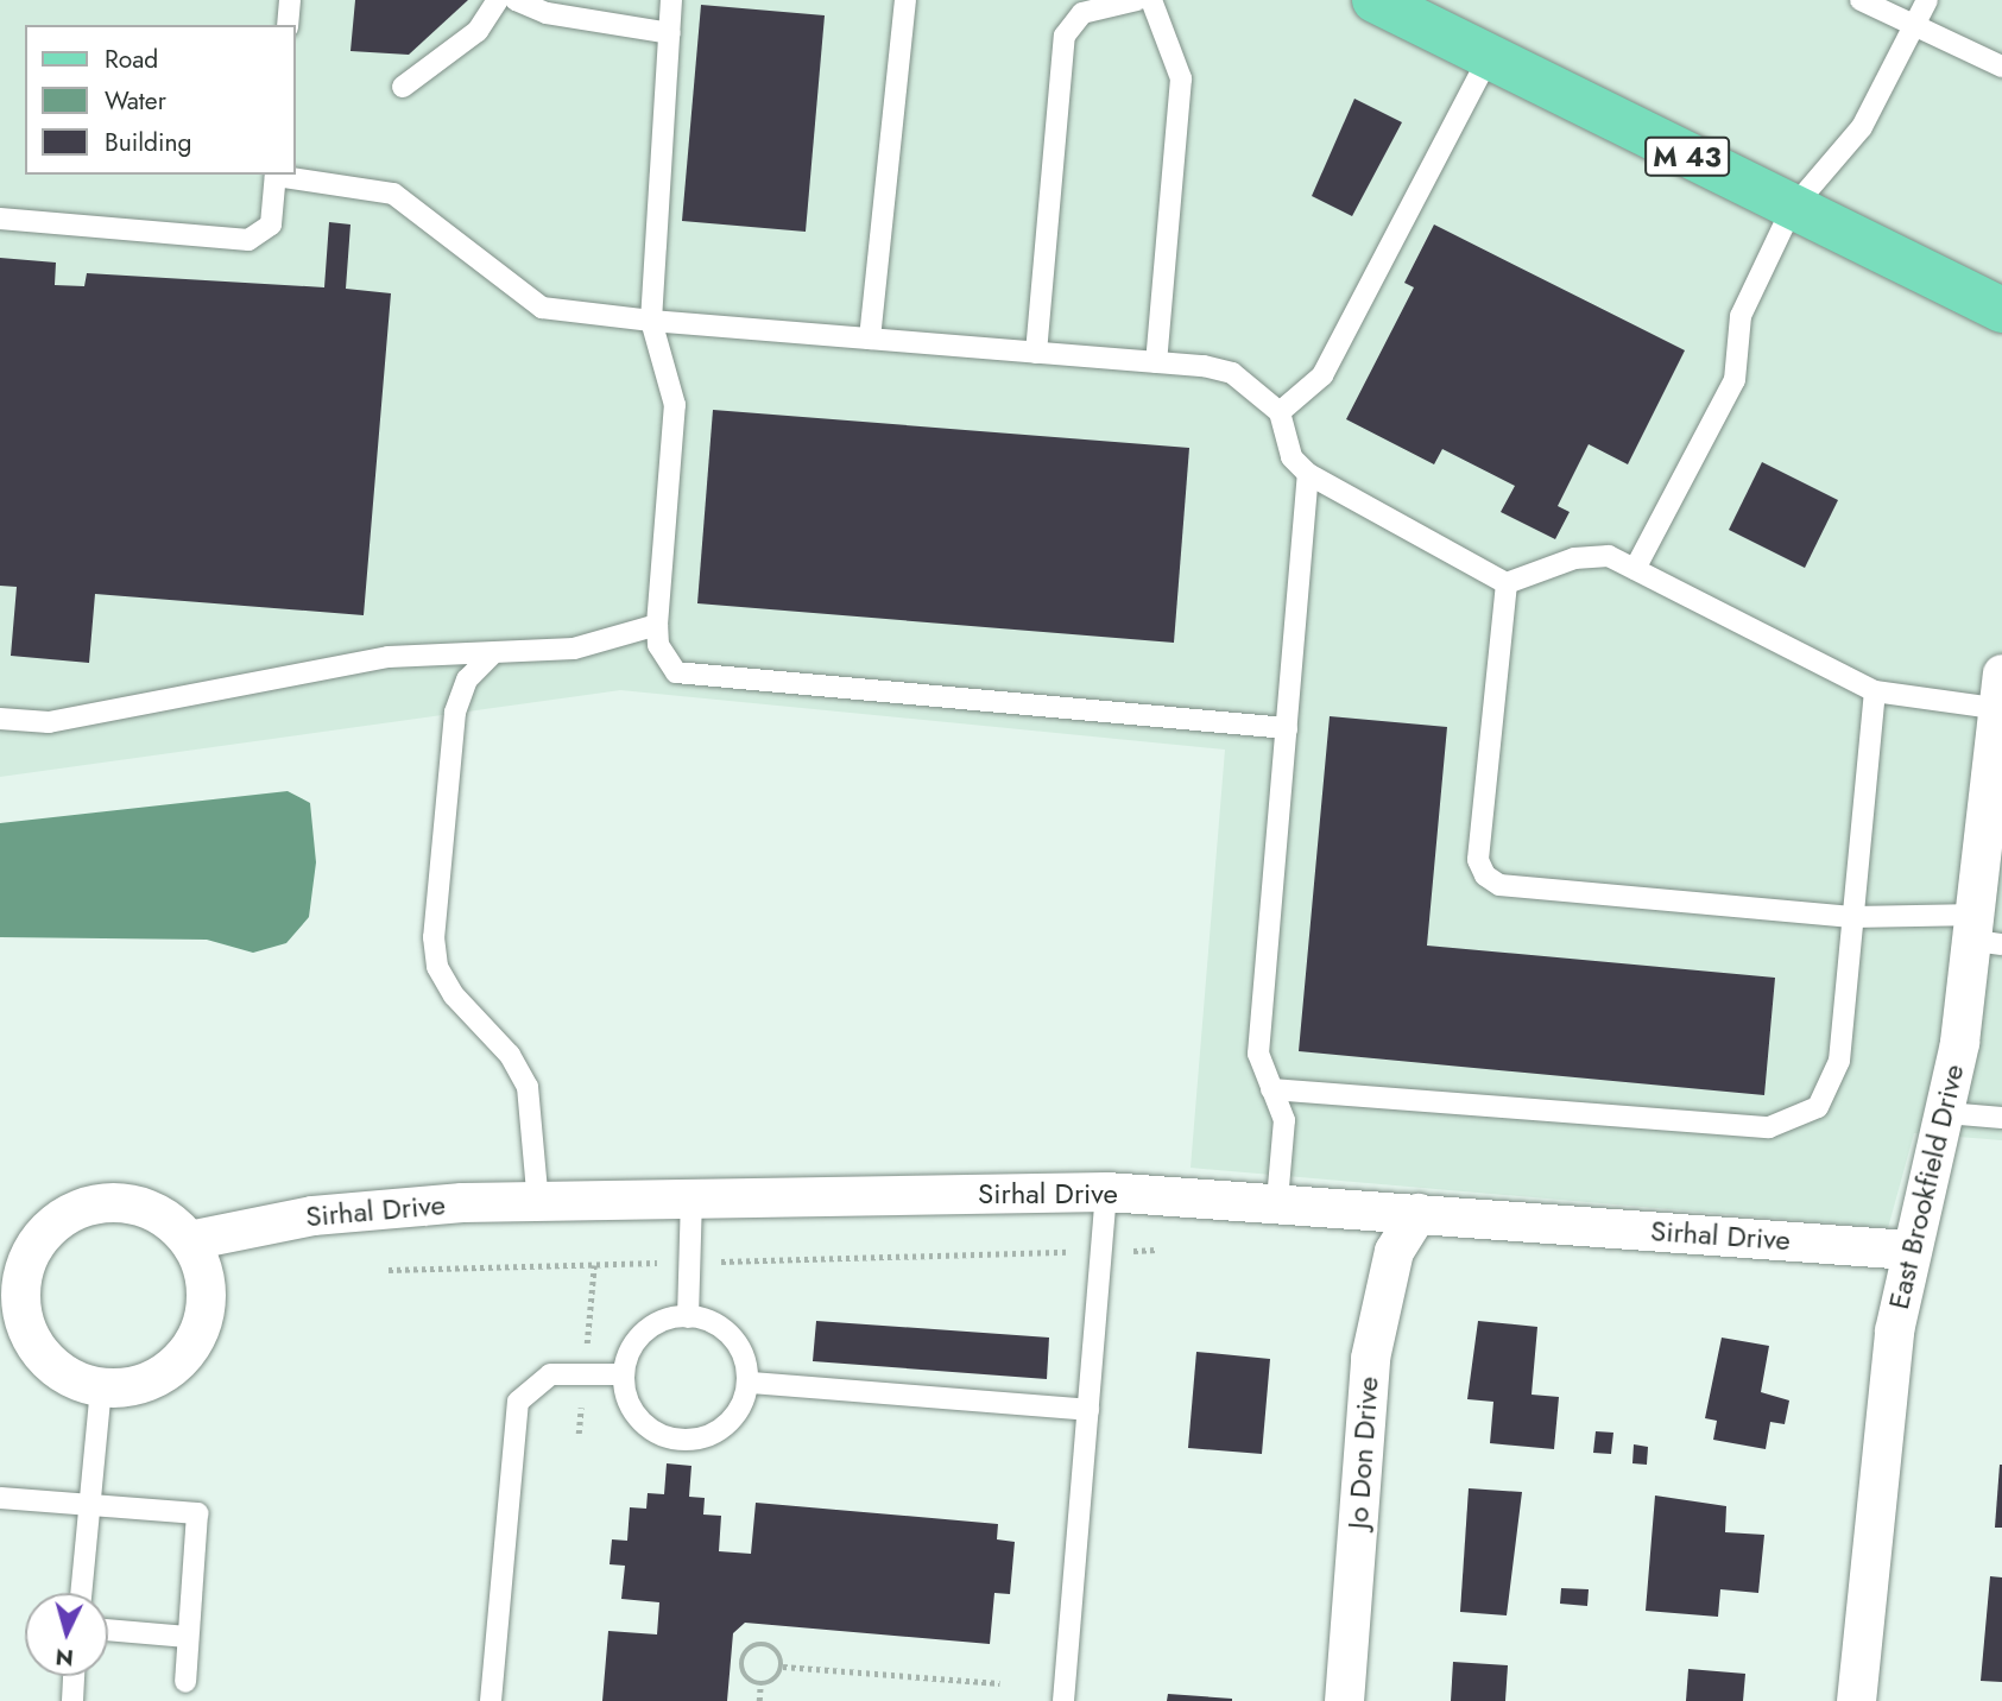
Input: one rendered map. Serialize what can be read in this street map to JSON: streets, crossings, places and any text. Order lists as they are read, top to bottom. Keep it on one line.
{"streets":{"main road":["M 43"],"street":["East Brookfield Drive","Sirhal Drive","Jo Don Drive"]},"crossings":[["East Brookfield Drive","Sirhal Drive"],["Sirhal Drive","Jo Don Drive"]],"legend":["Road","Water","Building"],"north":"bottom"}
